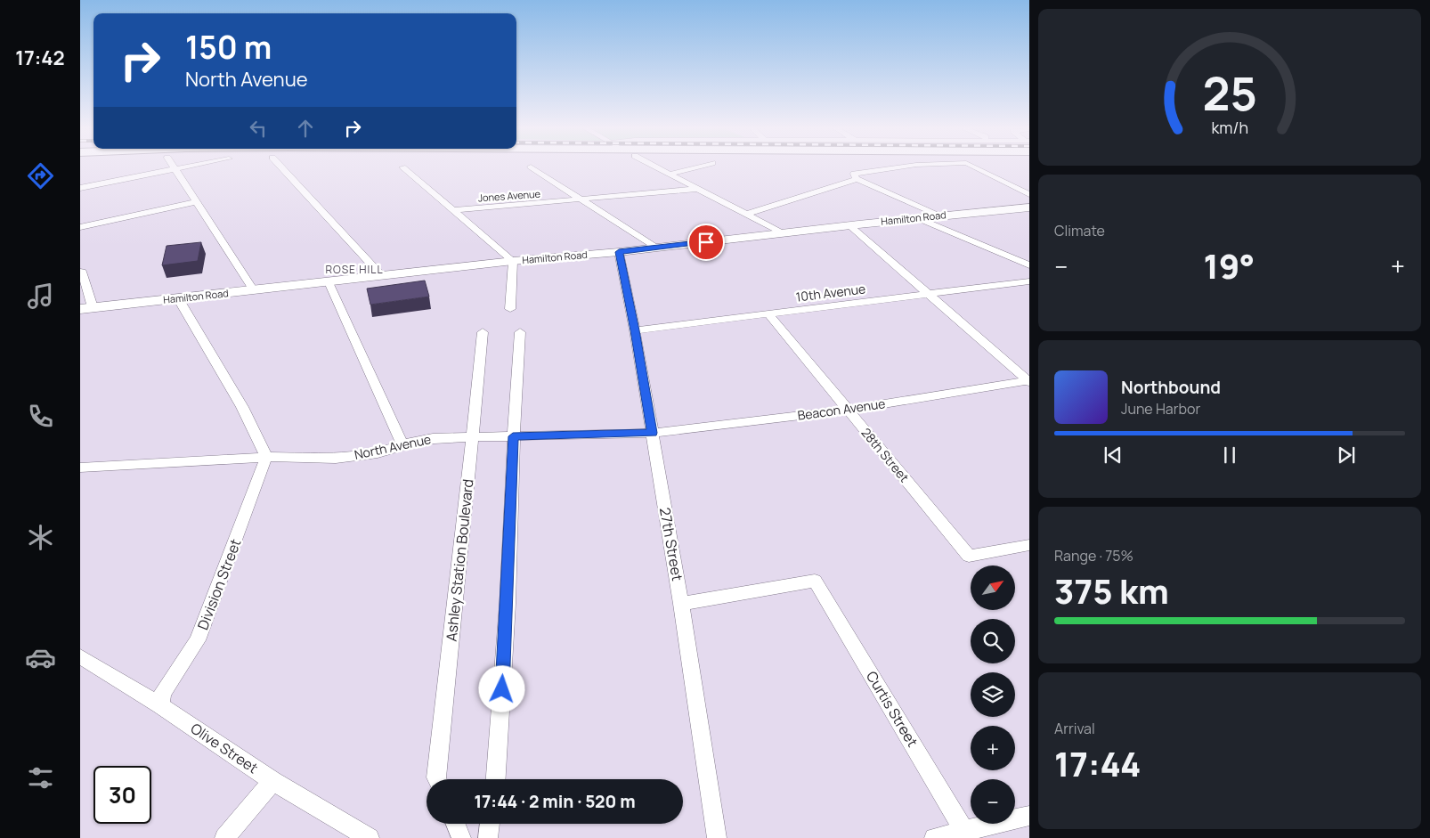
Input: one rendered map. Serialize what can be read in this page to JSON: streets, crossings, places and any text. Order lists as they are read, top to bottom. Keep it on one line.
{"streets":{"street":["Jones Avenue","Hamilton Road","10th Avenue","Beacon Avenue","North Avenue","28th Street","27th Street","Ashley Station Boulevard","Division Street","Curtis Street","Olive Street"]},"crossings":[["Hamilton Road","27th Street"],["10th Avenue","28th Street"],["10th Avenue","27th Street"],["Beacon Avenue","North Avenue"],["Beacon Avenue","28th Street"],["Beacon Avenue","27th Street"],["North Avenue","27th Street"],["North Avenue","Ashley Station Boulevard"],["North Avenue","Division Street"],["27th Street","Curtis Street"],["Division Street","Olive Street"]],"districts":["ROSE HILL"],"north":"top right","page":{"tabs":"17:42","turn":["150 m","North Avenue"],"tile":["Climate",["Range · 75%","375 km"],["Arrival","17:44"]],"heat":["−","19°","+"],"song":["Northbound","June Harbor"],"map_buttons":["+","−"],"limit":"30","trip":"17:44 · 2 min · 520 m","gauge":["25","km/h"]}}
